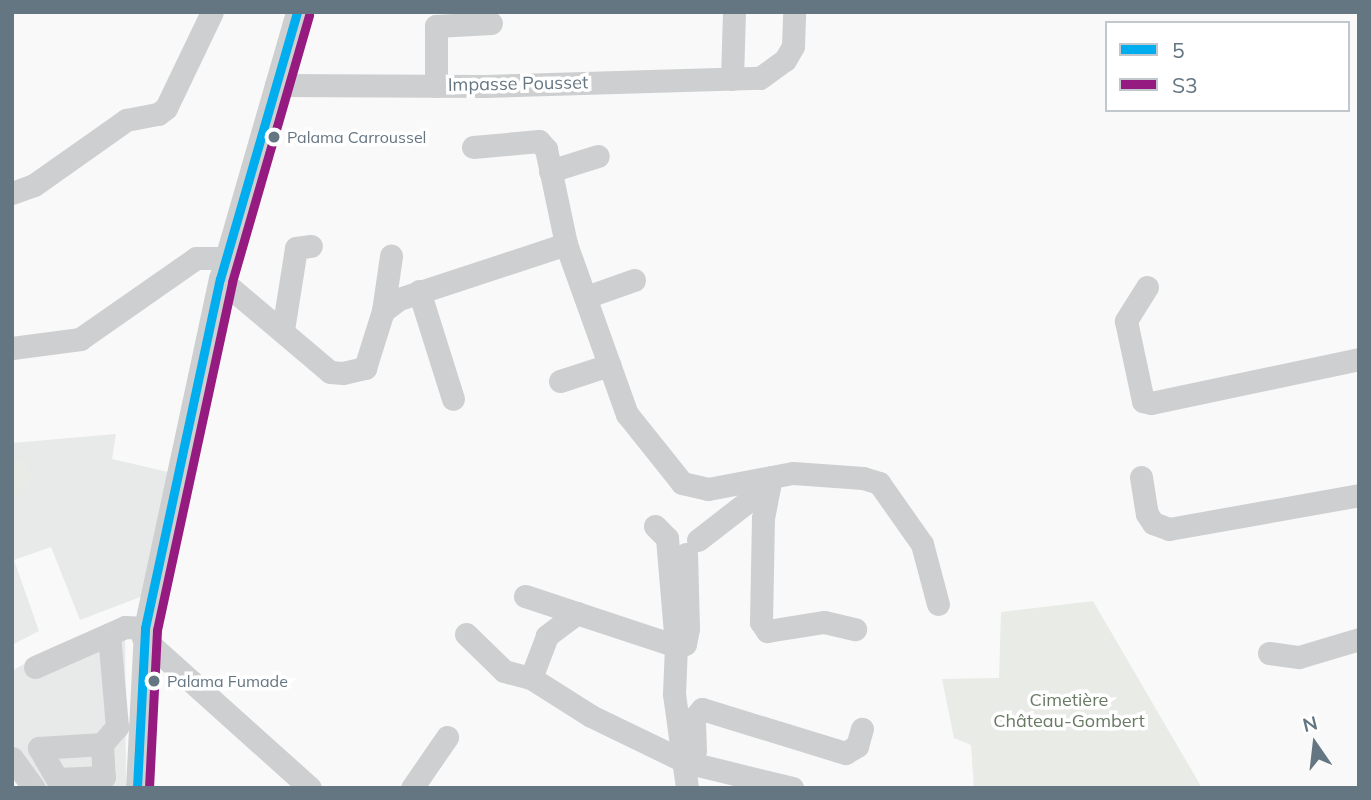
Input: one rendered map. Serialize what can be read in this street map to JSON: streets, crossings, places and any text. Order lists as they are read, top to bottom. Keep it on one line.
{"streets":{"street":["Impasse Pousset"]},"parks":["Cimetière Château-Gombert"],"places":["Palama Carroussel","Palama Fumade"],"lines":["transit line 5","transit line S3"],"legend":["5","S3"],"north":"top"}
